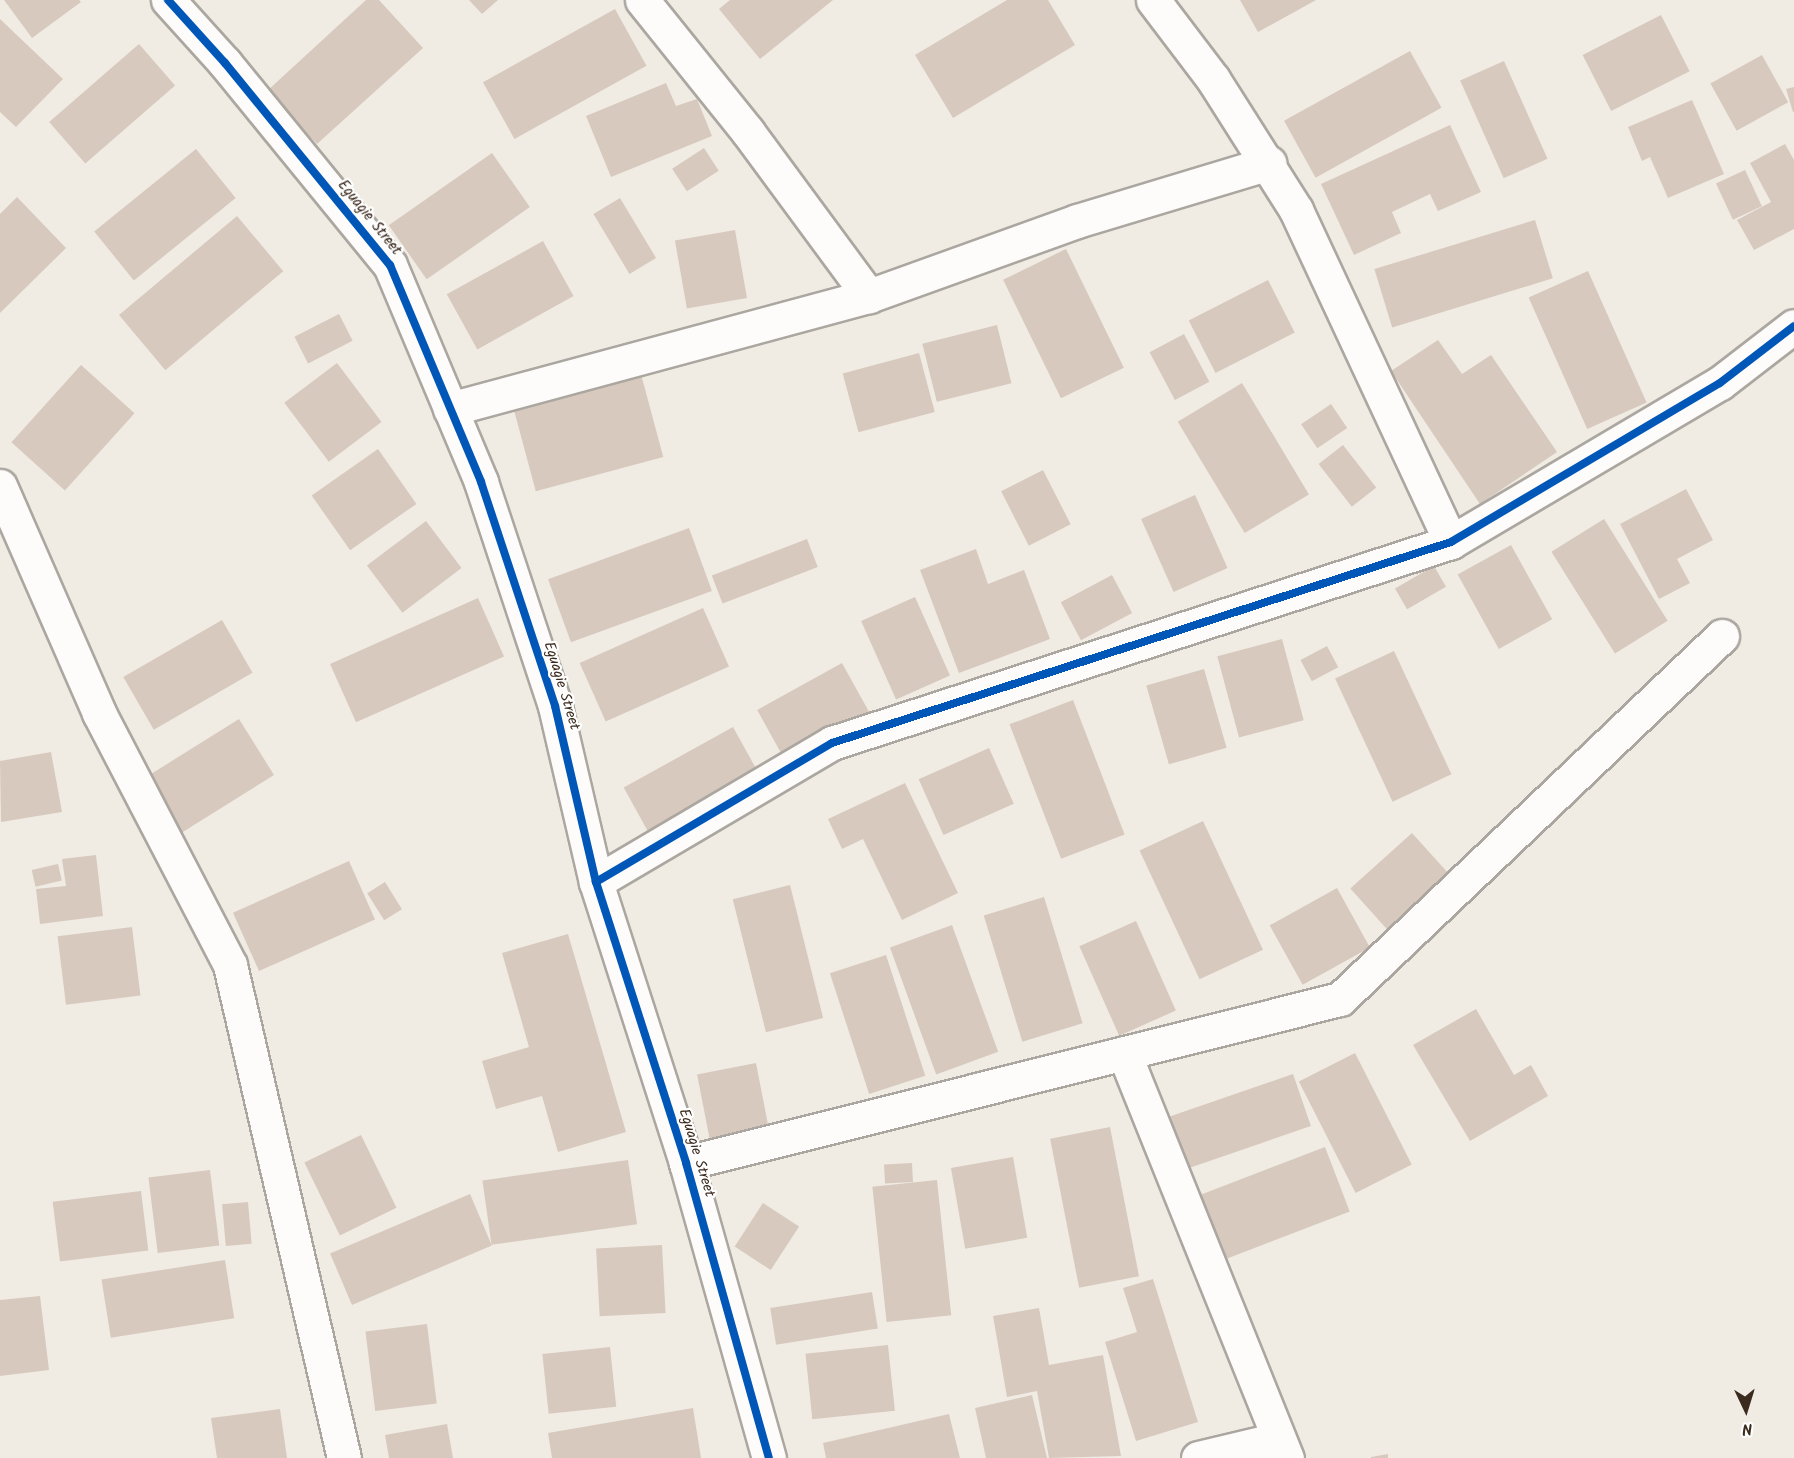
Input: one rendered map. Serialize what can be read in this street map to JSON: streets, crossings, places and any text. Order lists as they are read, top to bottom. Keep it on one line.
{"streets":{"street":["Eguagie Street"]},"north":"bottom"}
